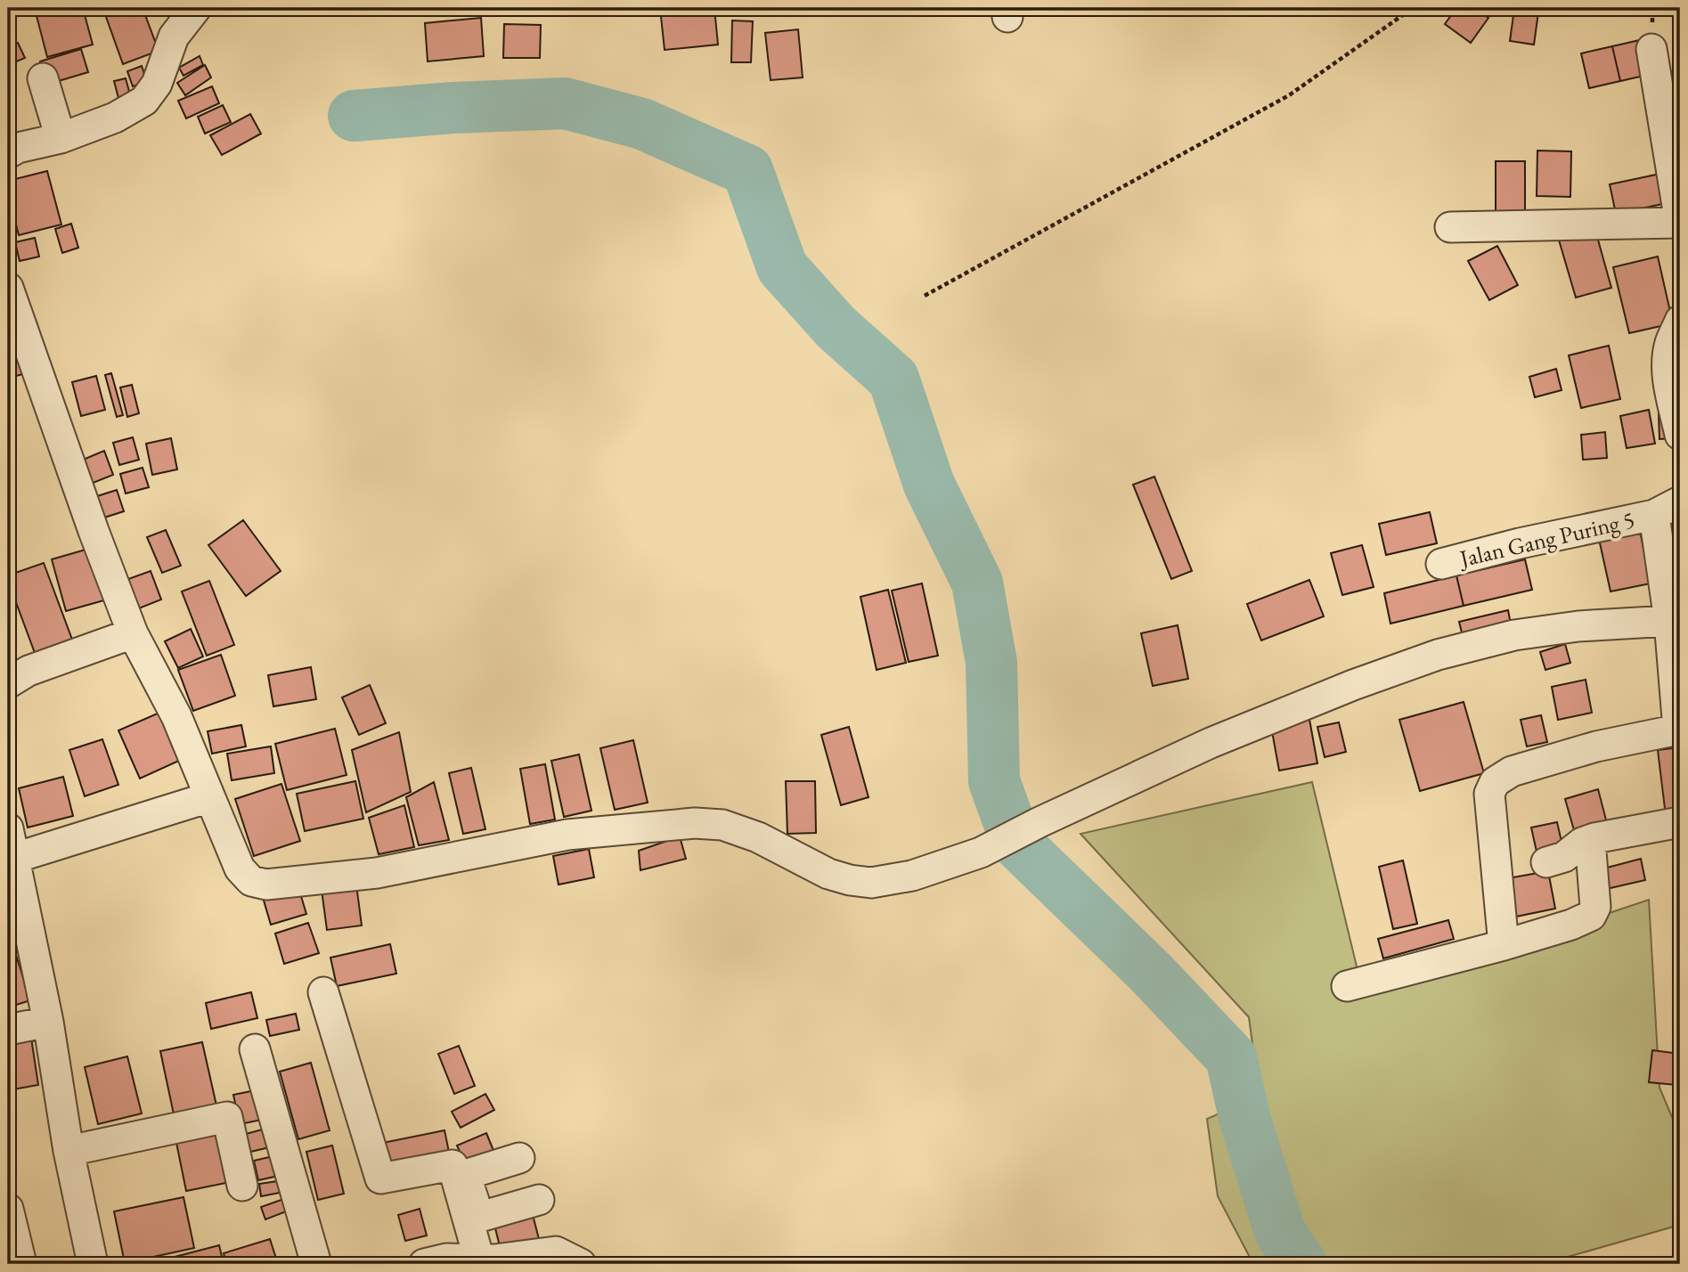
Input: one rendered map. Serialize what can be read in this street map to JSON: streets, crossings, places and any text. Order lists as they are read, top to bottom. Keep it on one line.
{"streets":{"street":["Jalan Gang Puring 5"]}}
